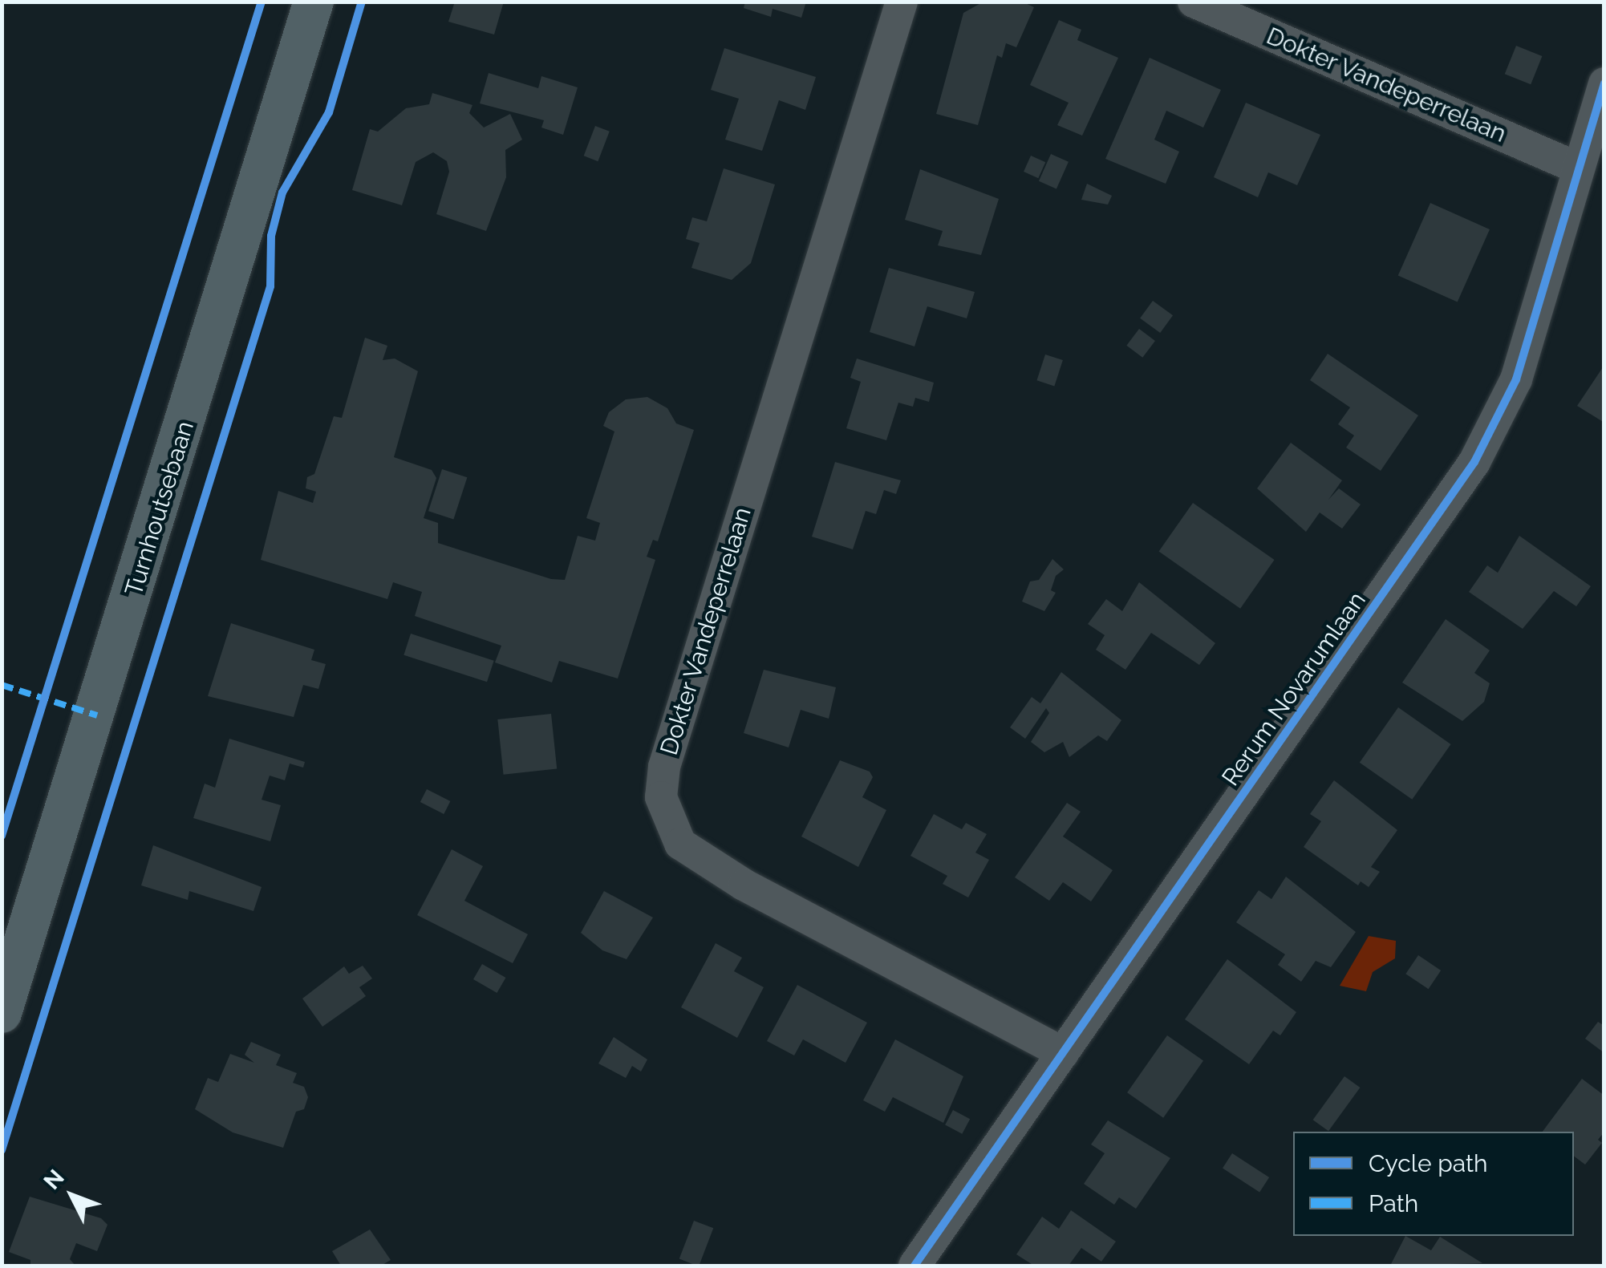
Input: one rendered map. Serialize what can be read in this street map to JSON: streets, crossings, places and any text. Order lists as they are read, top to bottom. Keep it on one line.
{"streets":{"main road":["Turnhoutsebaan"],"street":["Dokter Vandeperrelaan","Rerum Novarumlaan"]},"crossings":[["Dokter Vandeperrelaan","Rerum Novarumlaan"]],"legend":["Cycle path","Path"],"north":"top left"}
